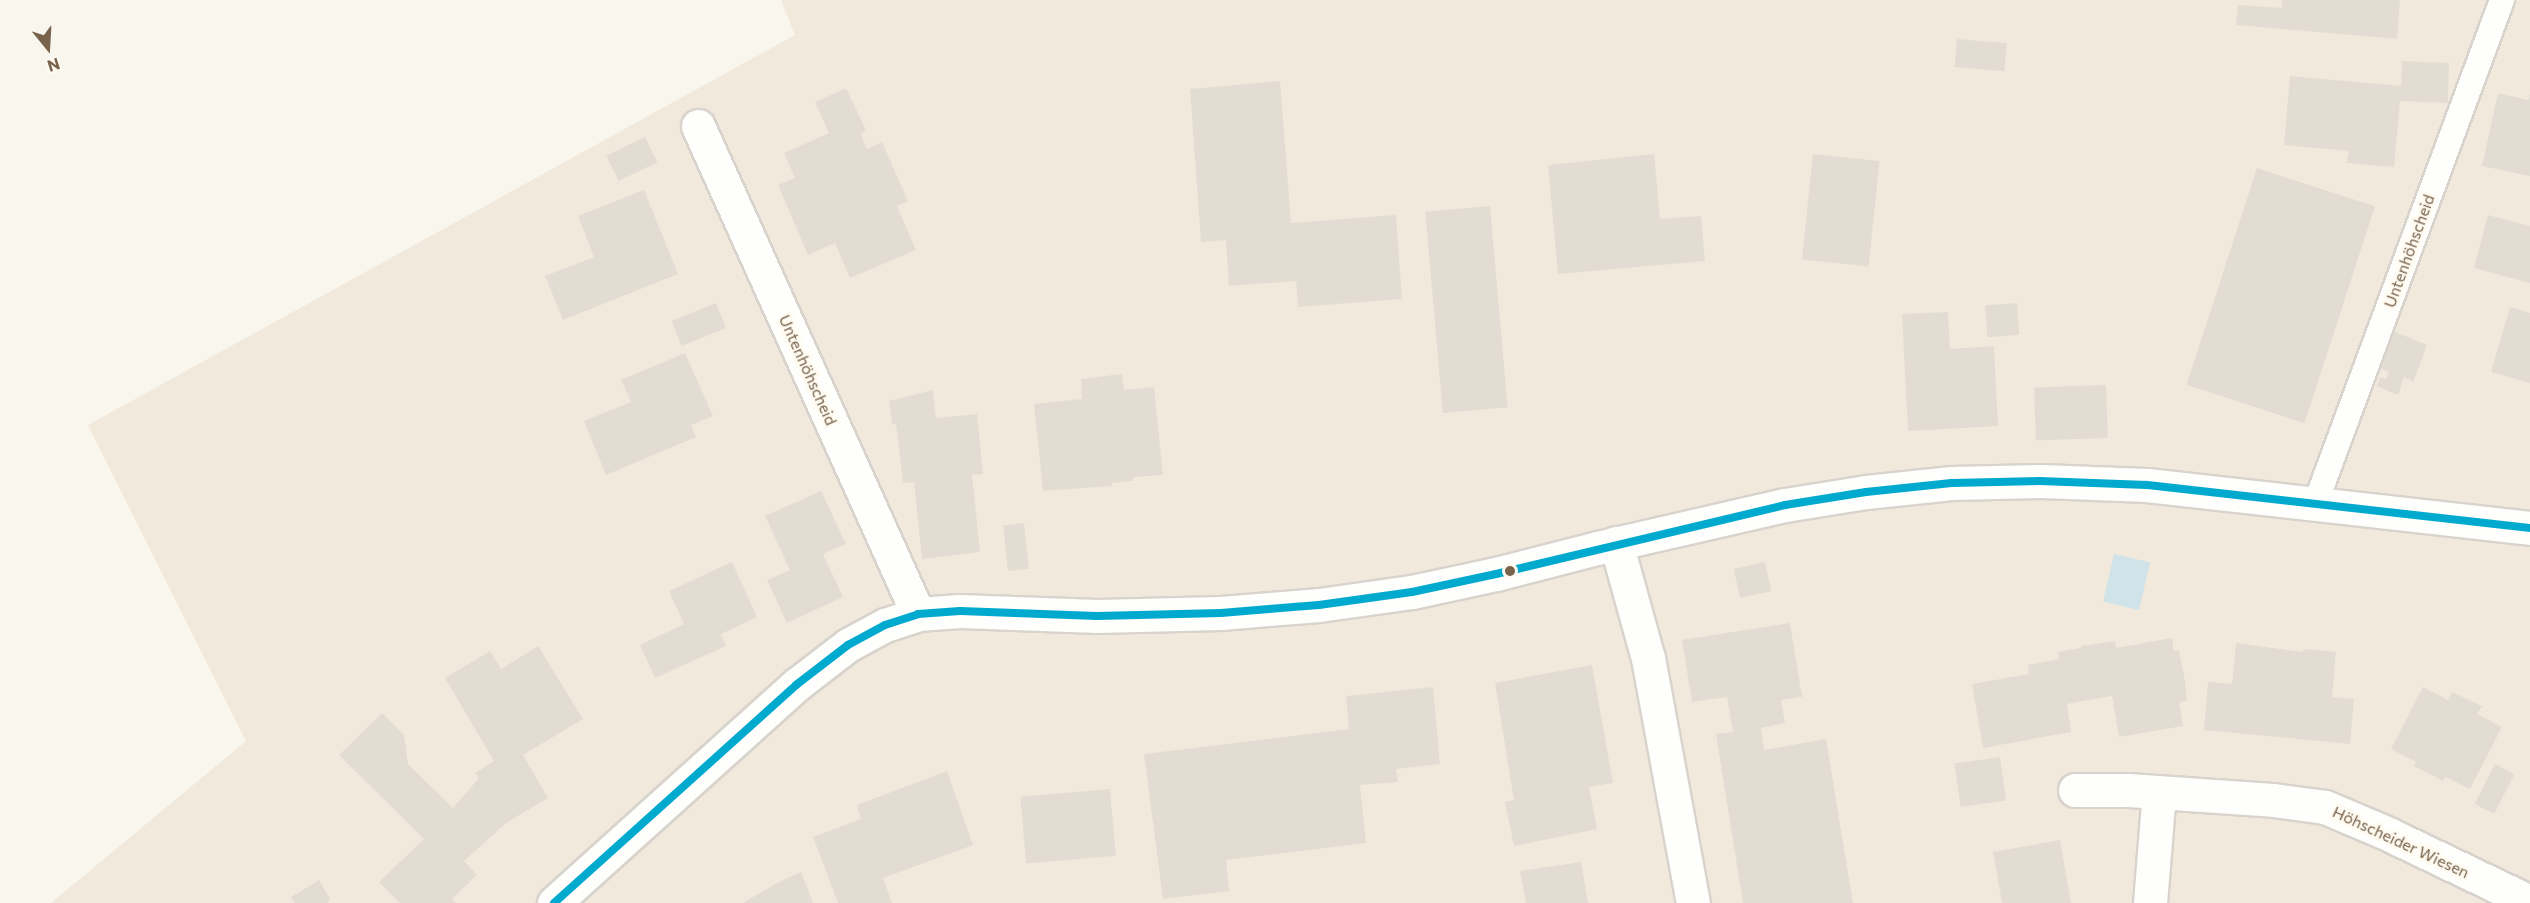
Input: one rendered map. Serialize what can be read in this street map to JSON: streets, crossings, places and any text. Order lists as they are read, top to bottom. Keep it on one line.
{"streets":{"street":["Untenhöhscheid","Höhscheider Wiesen"]},"north":"bottom"}
